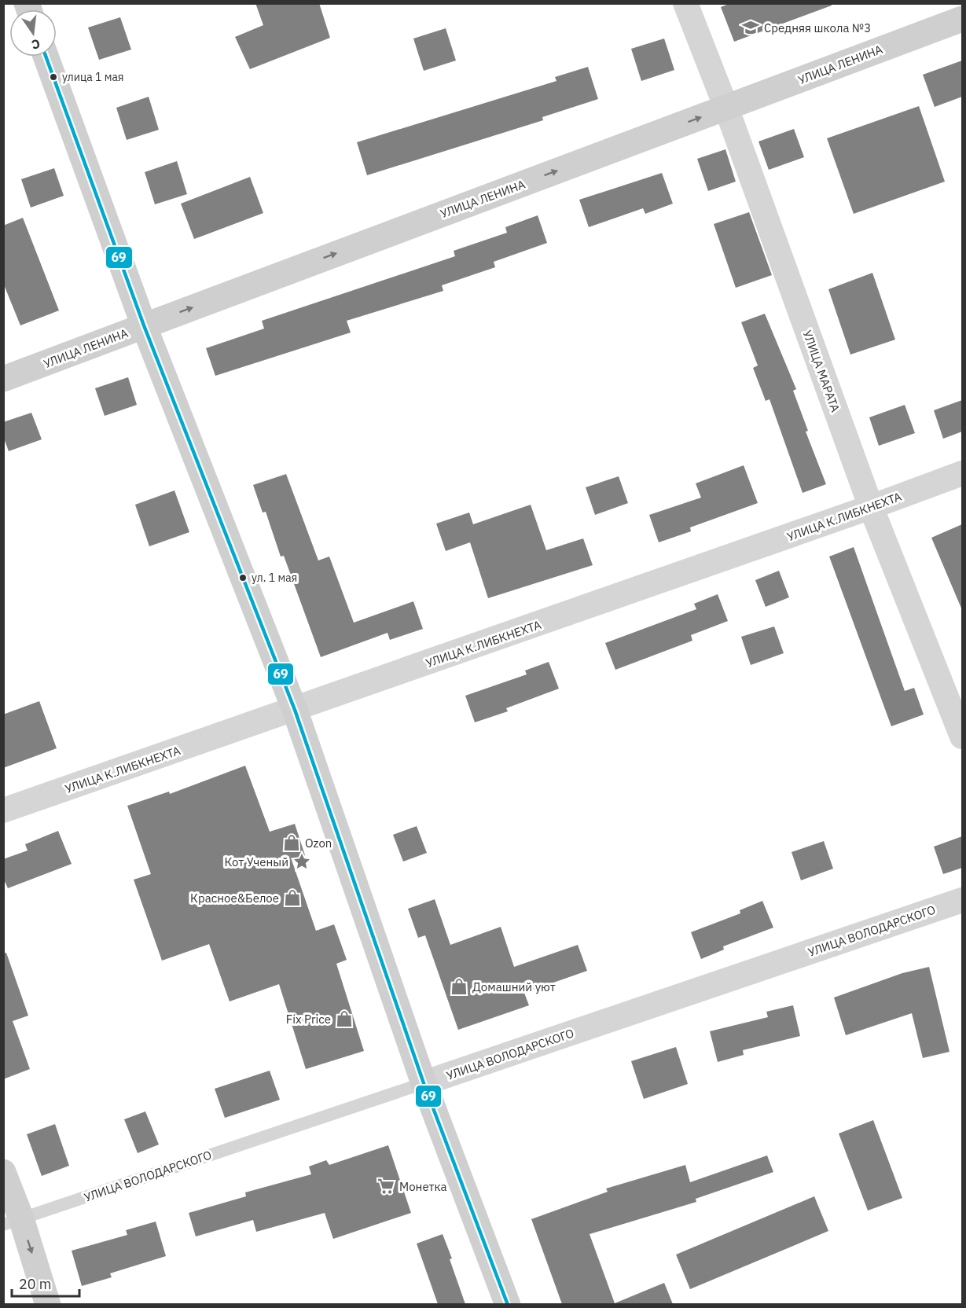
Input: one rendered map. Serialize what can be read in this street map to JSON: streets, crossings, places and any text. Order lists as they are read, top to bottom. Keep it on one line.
{"streets":{"main road":["УЛИЦА ЛЕНИНА"],"street":["УЛИЦА МАРАТА","УЛИЦА К.ЛИБКНЕХТА","УЛИЦА ВОЛОДАРСКОГО"]},"crossings":[["УЛИЦА ЛЕНИНА","УЛИЦА МАРАТА"],["УЛИЦА МАРАТА","УЛИЦА К.ЛИБКНЕХТА"]],"one_way":["УЛИЦА ЛЕНИНА"],"places":{"school or university":["Средняя школа №3"],"other":["улица 1 мая","ул. 1 мая"],"shop":["Ozon","Красное&Белое","Домашний уют","Fix Price"],"place":["Кот Ученый"],"supermarket":["Монетка"]},"lines":["transit line 69"],"scale_bar":"20 m","north":"bottom"}
